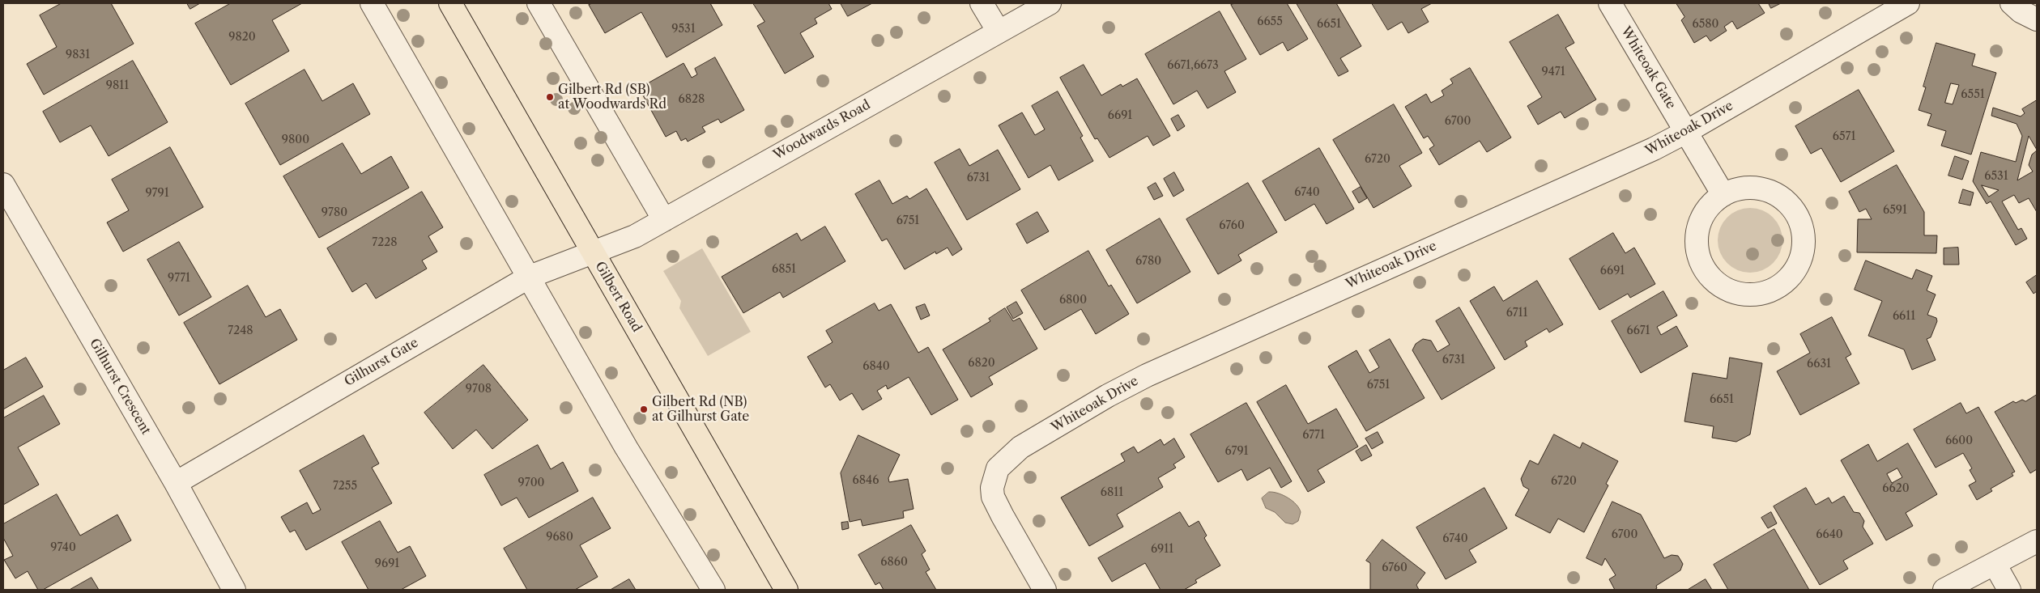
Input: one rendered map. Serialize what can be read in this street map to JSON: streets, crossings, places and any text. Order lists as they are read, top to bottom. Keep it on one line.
{"streets":{"main road":["Gilbert Road"],"street":["Whiteoak Gate","Whiteoak Drive","Woodwards Road","Gilhurst Gate","Gilhurst Crescent"]},"crossings":[["Whiteoak Gate","Whiteoak Drive"],["Woodwards Road","Gilbert Road"],["Woodwards Road","Gilhurst Gate"],["Gilbert Road","Gilhurst Gate"],["Gilhurst Gate","Gilhurst Crescent"]],"places":["Gilbert Rd (SB) at Woodwards Rd","Gilbert Rd (NB) at Gilhurst Gate"],"house_numbers":["6655","6651","6580","9531","9820","9831","6671,6673","9471","9811","6551","6828","6691","6700","6571","9800","6720","6531","6731","6740","9791","6591","9780","6751","6760","7228","6780","6851","6691","9771","6800","6711","6611","7248","6671","6731","6820","6631","6840","6751","9708","6651","6771","6600","6791","6846","6720","9700","7255","6620","6811","6700","6640","9680","6740","9740","6911","6860","9691","6760"]}
